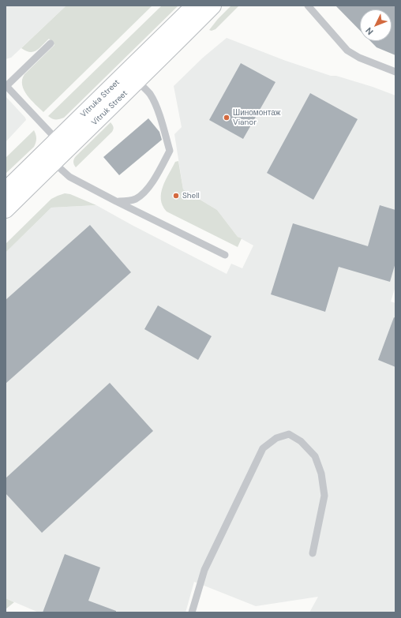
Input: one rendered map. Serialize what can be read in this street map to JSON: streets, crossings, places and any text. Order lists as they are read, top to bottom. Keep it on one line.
{"streets":{"main road":["Vitruka Street"]},"places":["Шиномонтаж Vianor","Shell"],"north":"bottom left"}
